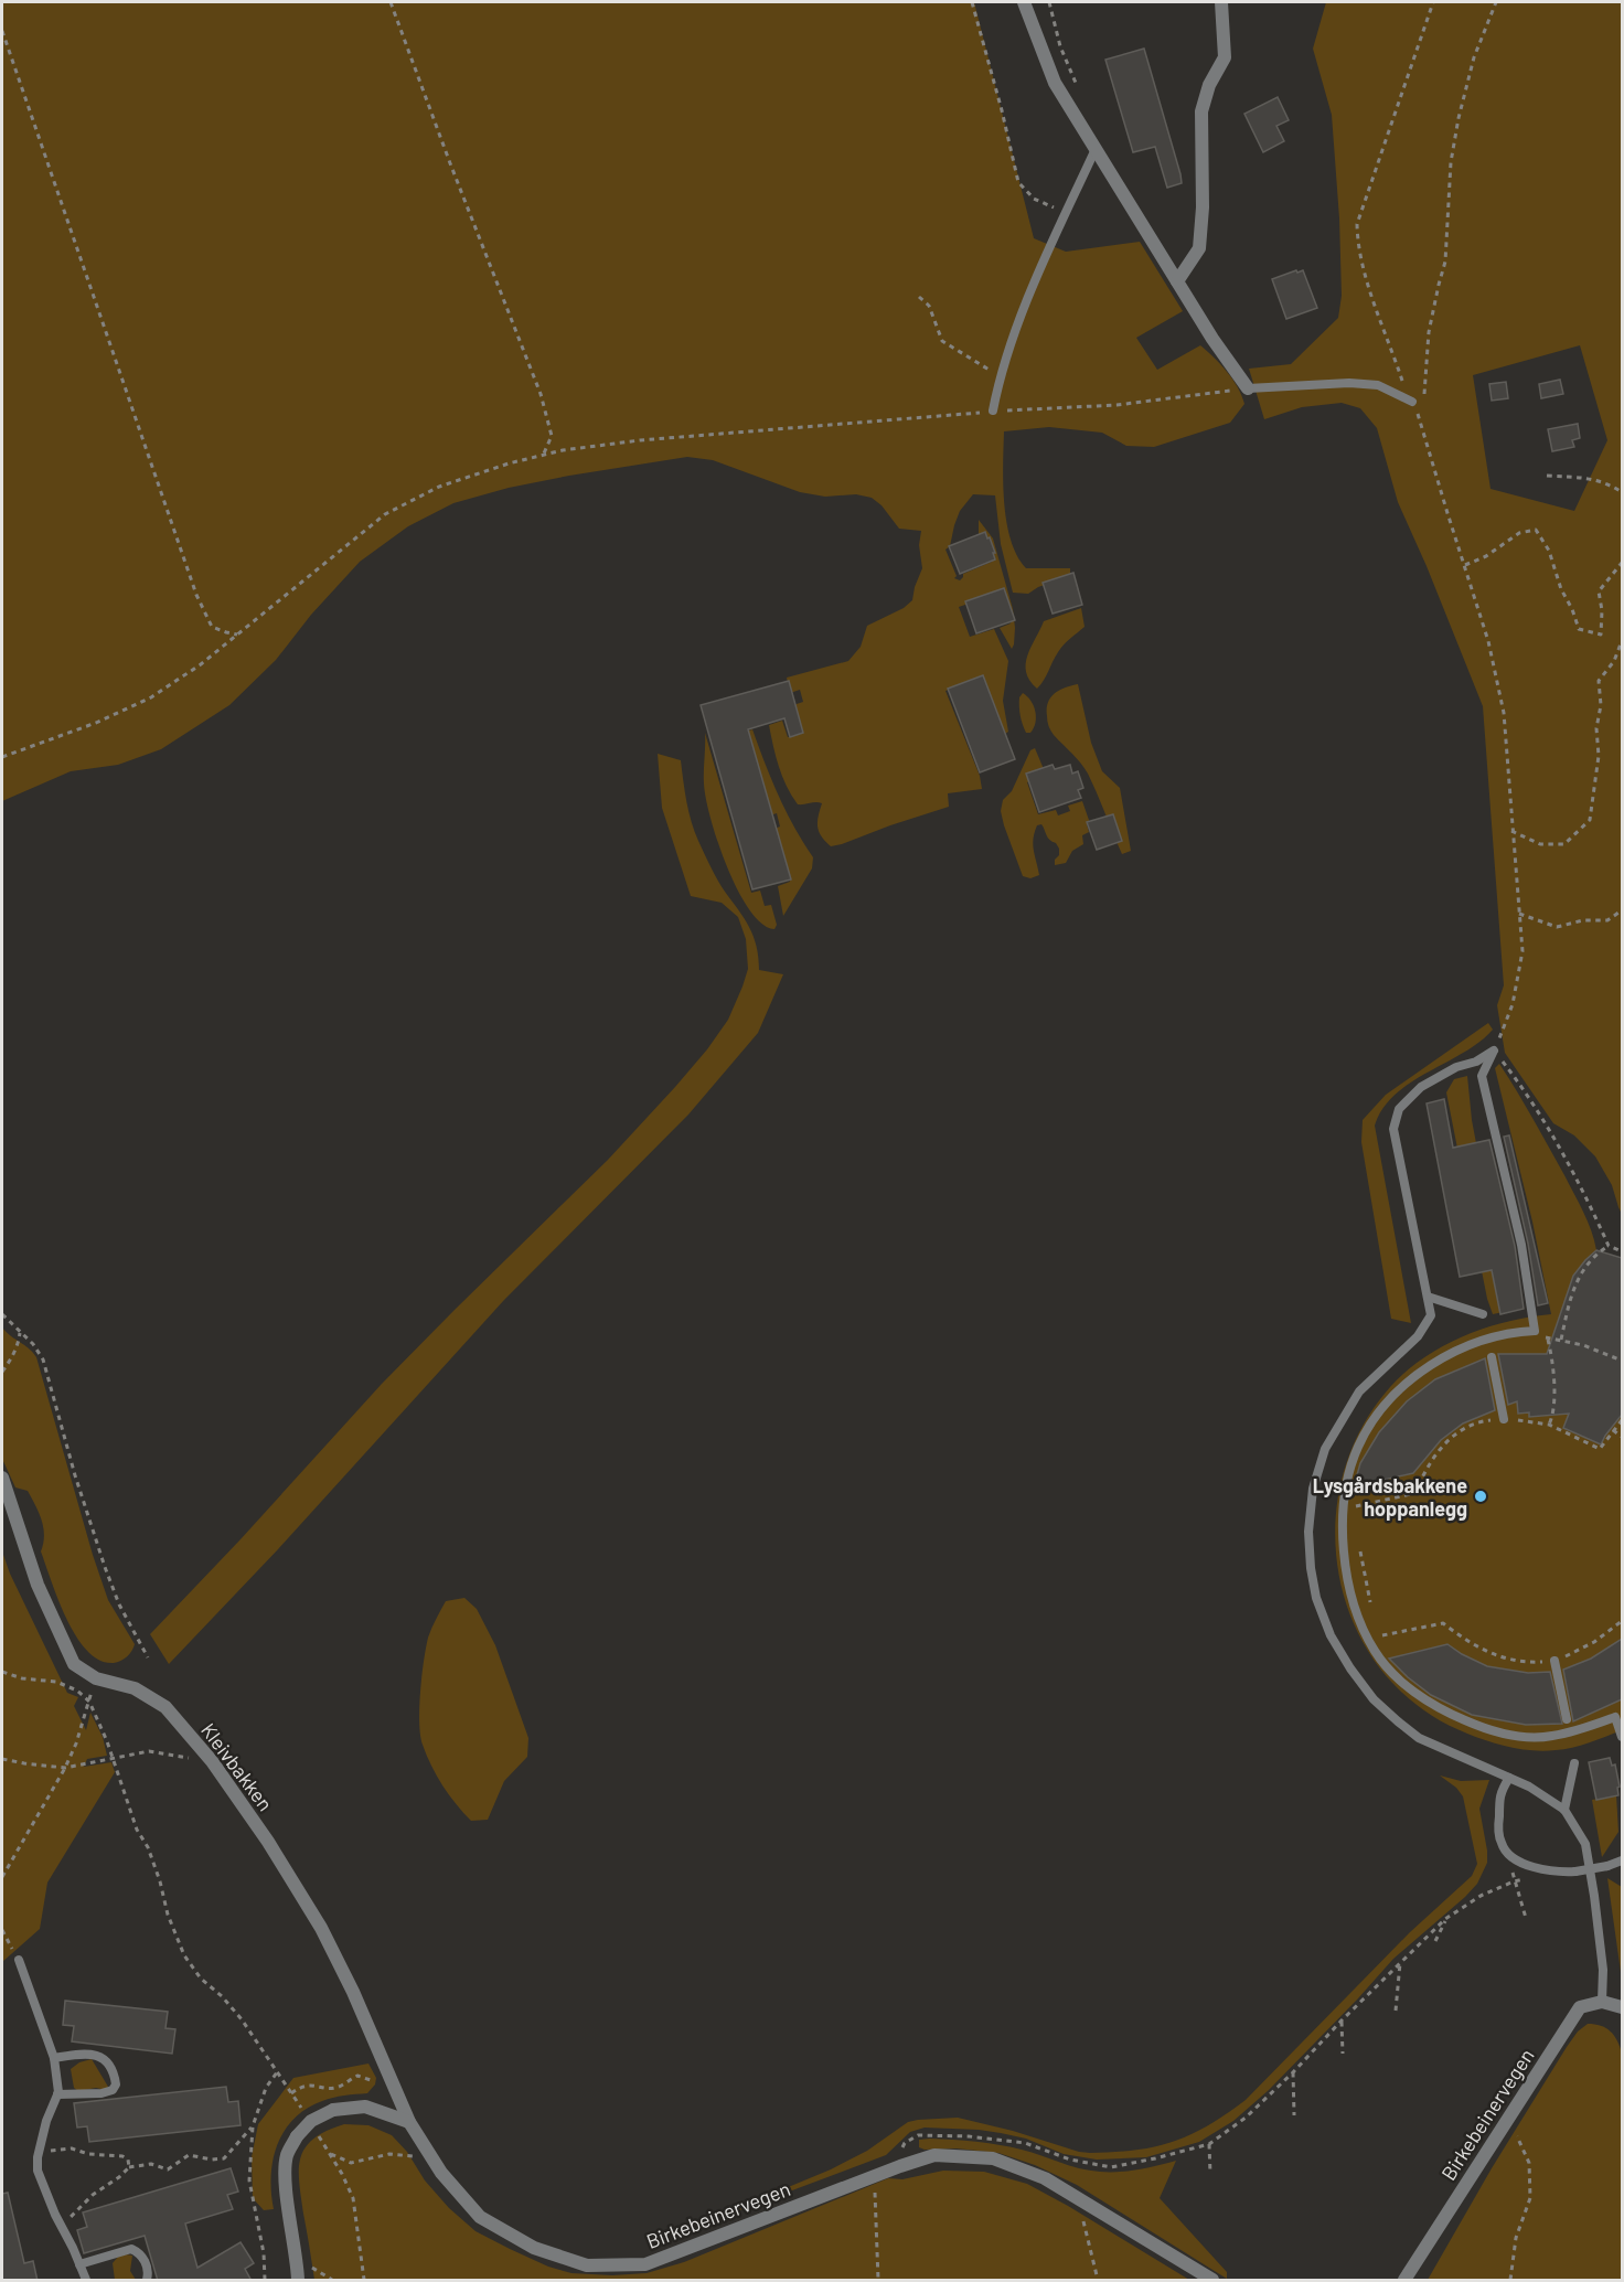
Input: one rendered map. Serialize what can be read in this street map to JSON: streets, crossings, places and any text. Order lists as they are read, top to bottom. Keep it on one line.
{"streets":{"street":["Kleivbakken","Birkebeinervegen"]},"crossings":[["Kleivbakken","Birkebeinervegen"]],"places":["Lysgårdsbakkene hoppanlegg"]}
